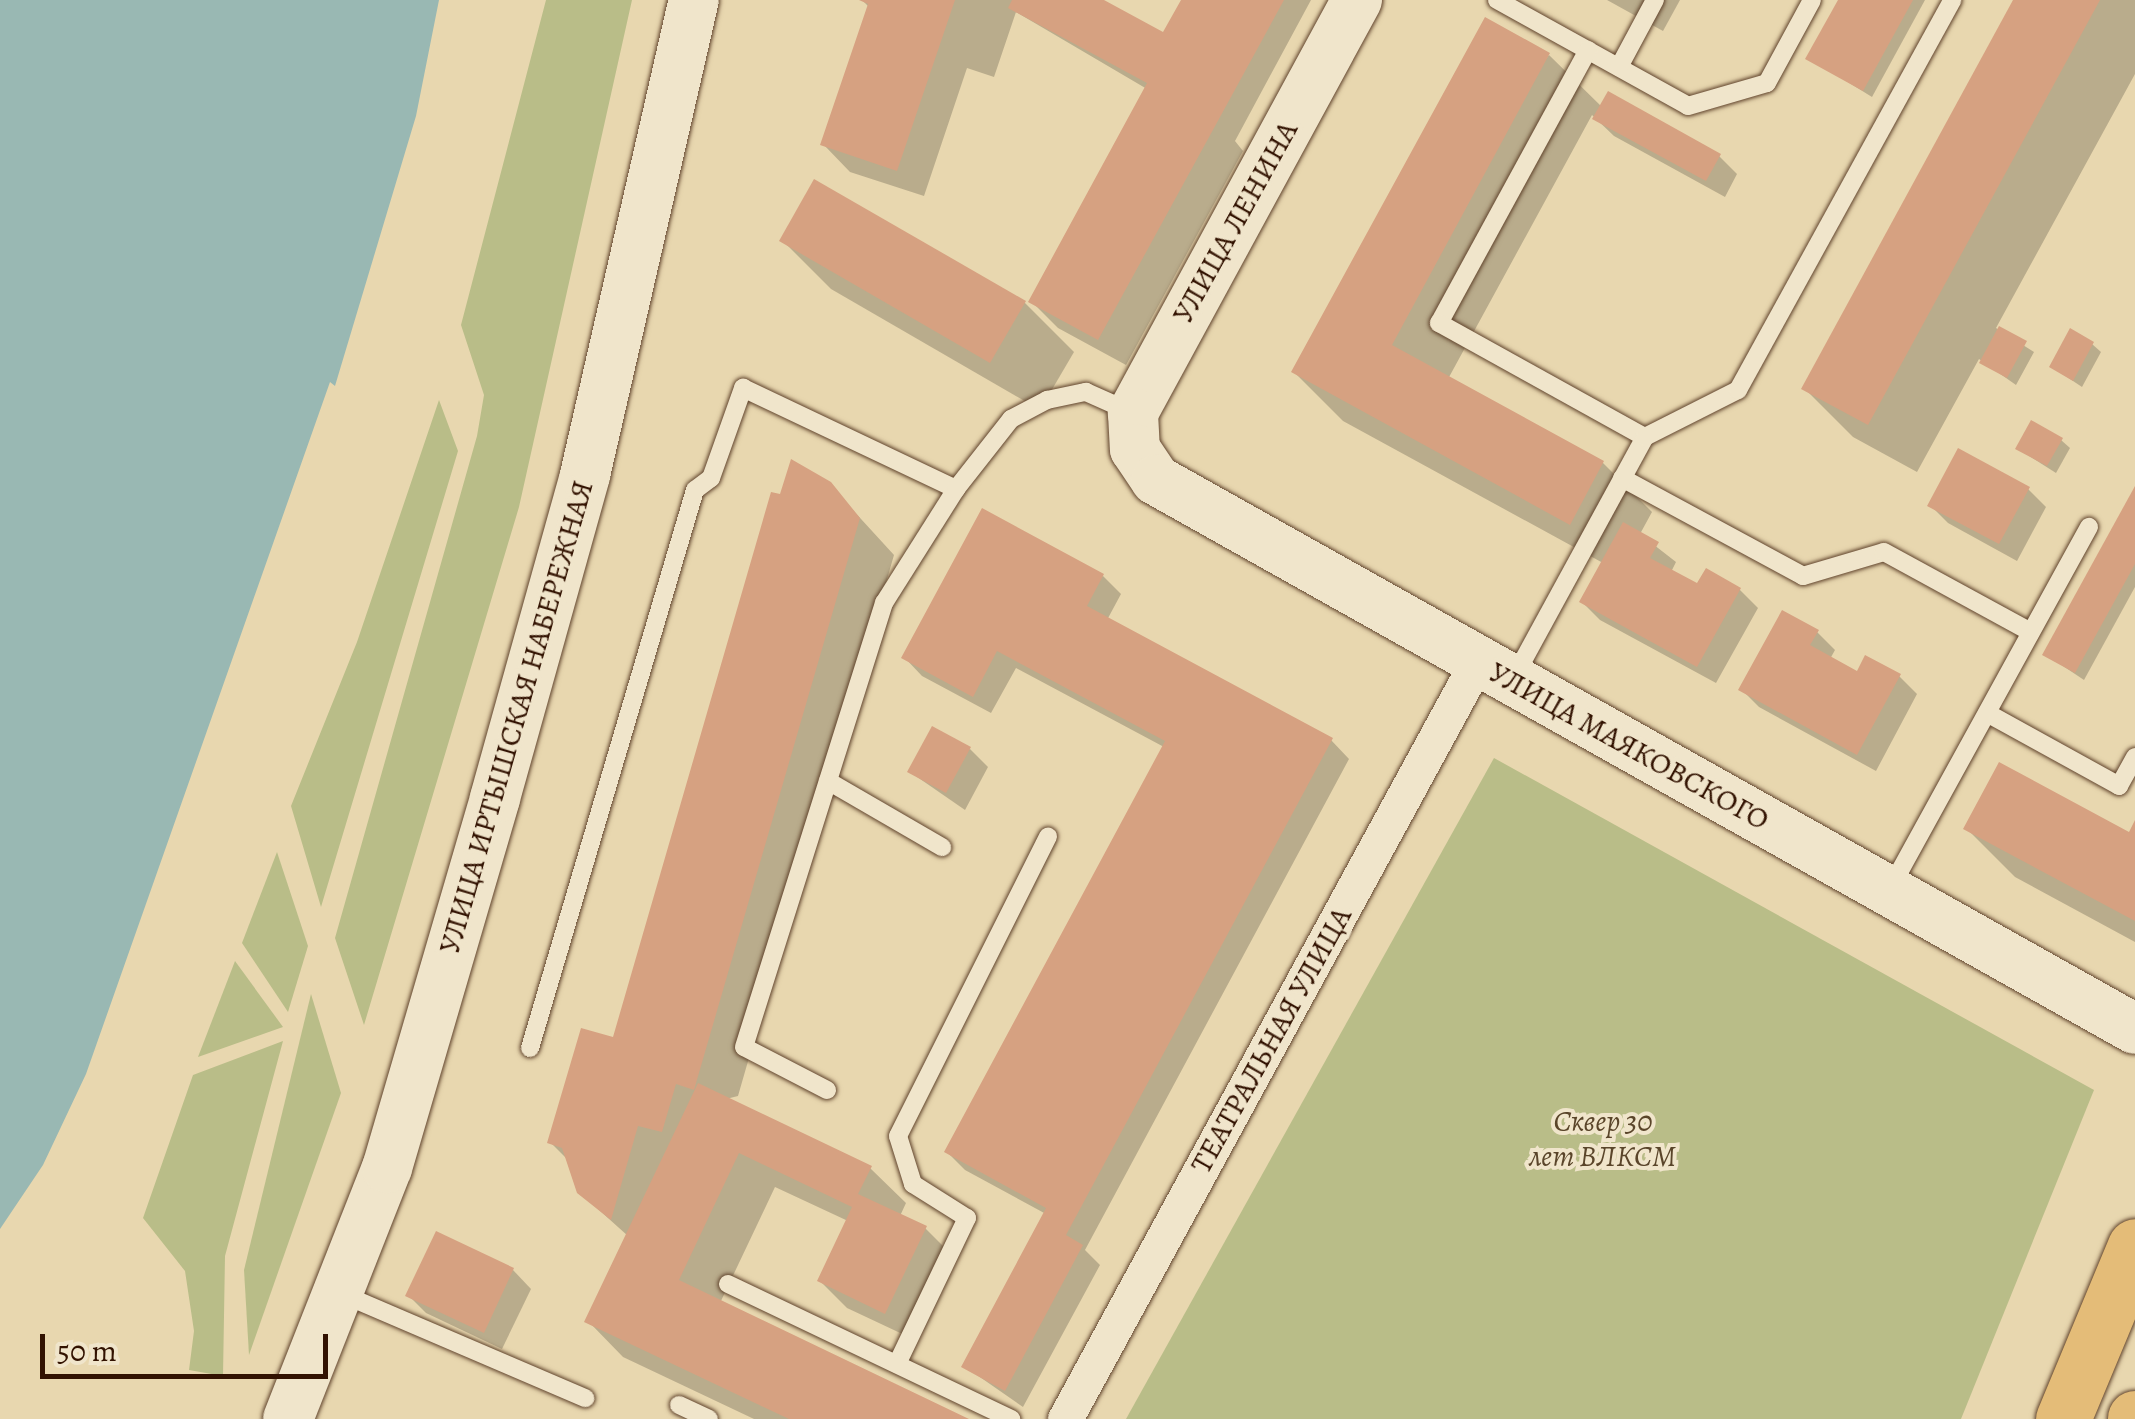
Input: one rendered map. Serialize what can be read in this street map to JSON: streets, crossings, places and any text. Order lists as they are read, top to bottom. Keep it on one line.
{"streets":{"main road":["УЛИЦА ЛЕНИНА","УЛИЦА ИРТЫШСКАЯ НАБЕРЕЖНАЯ","УЛИЦА МАЯКОВСКОГО"],"street":["ТЕАТРАЛЬНАЯ УЛИЦА"]},"crossings":[["УЛИЦА ЛЕНИНА","УЛИЦА МАЯКОВСКОГО"],["УЛИЦА МАЯКОВСКОГО","ТЕАТРАЛЬНАЯ УЛИЦА"]],"parks":["Сквер 30 лет ВЛКСМ"],"scale_bar":"50 m"}
